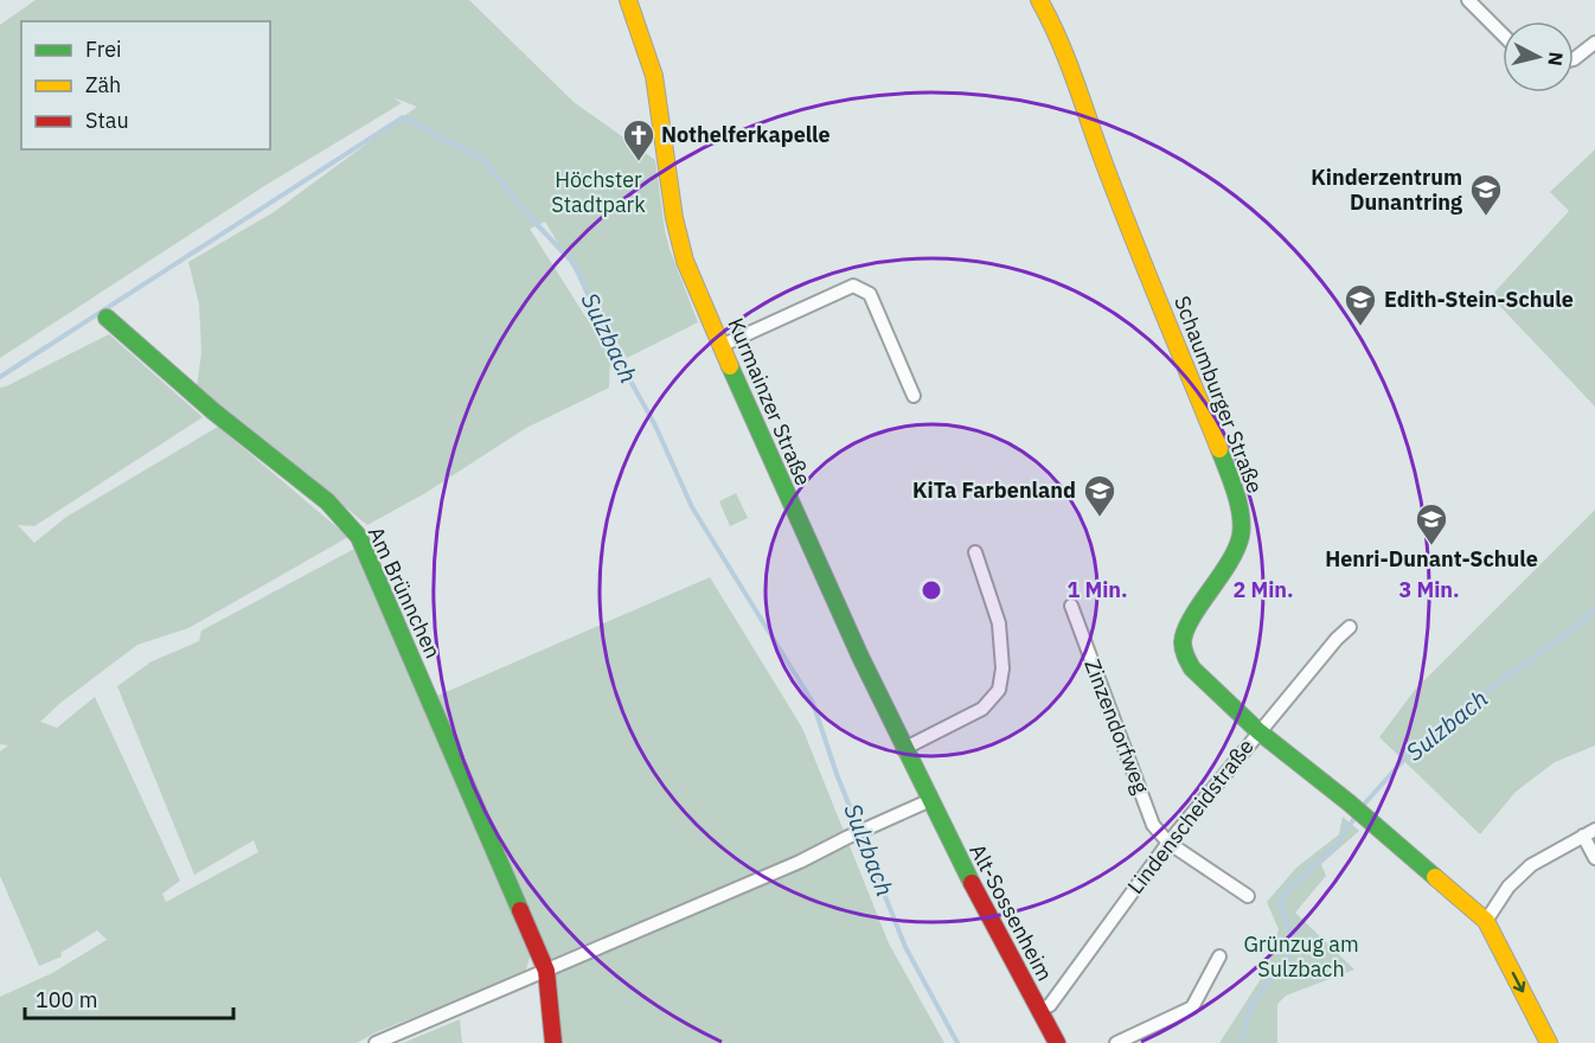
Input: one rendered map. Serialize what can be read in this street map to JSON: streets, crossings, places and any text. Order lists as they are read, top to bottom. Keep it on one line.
{"streets":{"street":["Schaumburger Straße","Kurmainzer Straße","Am Brünnchen","Zinzendorfweg","Lindenscheidstraße","Alt-Sossenheim"]},"crossings":[["Schaumburger Straße","Lindenscheidstraße"],["Kurmainzer Straße","Alt-Sossenheim"],["Zinzendorfweg","Lindenscheidstraße"],["Lindenscheidstraße","Alt-Sossenheim"]],"water":["Sulzbach"],"parks":["Höchster Stadtpark","Grünzug am Sulzbach"],"places":{"church":["Nothelferkapelle"],"school or university":["Kinderzentrum Dunantring","Edith-Stein-Schule","KiTa Farbenland","Henri-Dunant-Schule"]},"legend":["Frei","Zäh","Stau"],"scale_bar":"100 m","north":"right","rings":["1 Min.","2 Min.","3 Min."]}
